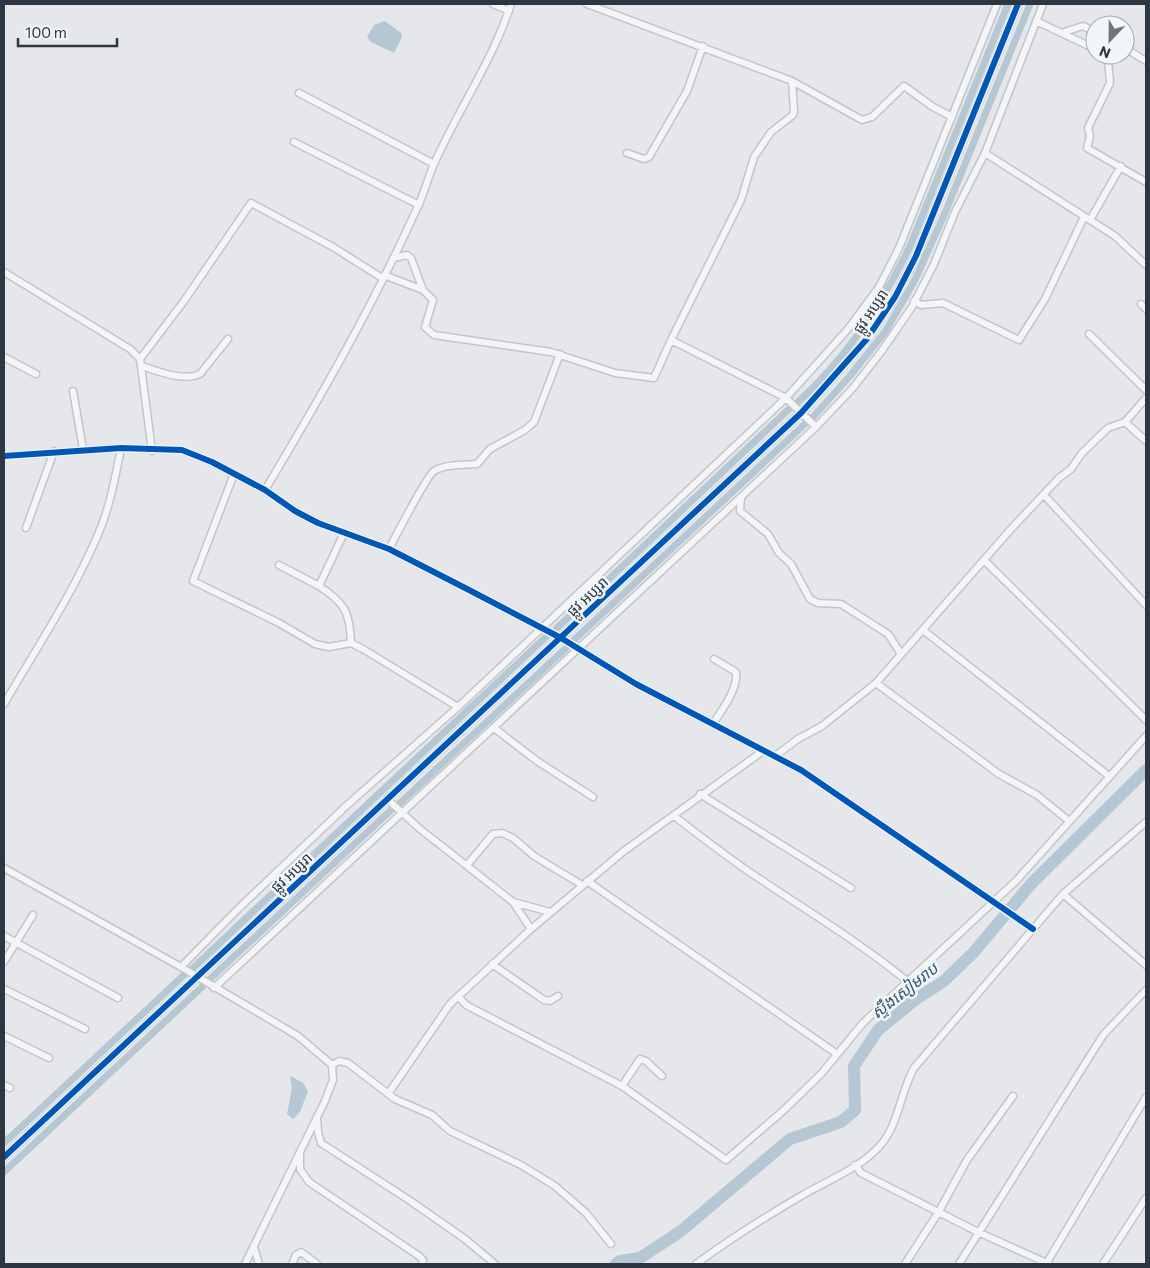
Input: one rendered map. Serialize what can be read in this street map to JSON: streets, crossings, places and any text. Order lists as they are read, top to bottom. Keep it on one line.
{"streets":{"street":["ផ្លូវ អប្សរា"]},"water":["ស្ទឹងសៀមរាប"],"scale_bar":"100 m","north":"bottom"}
